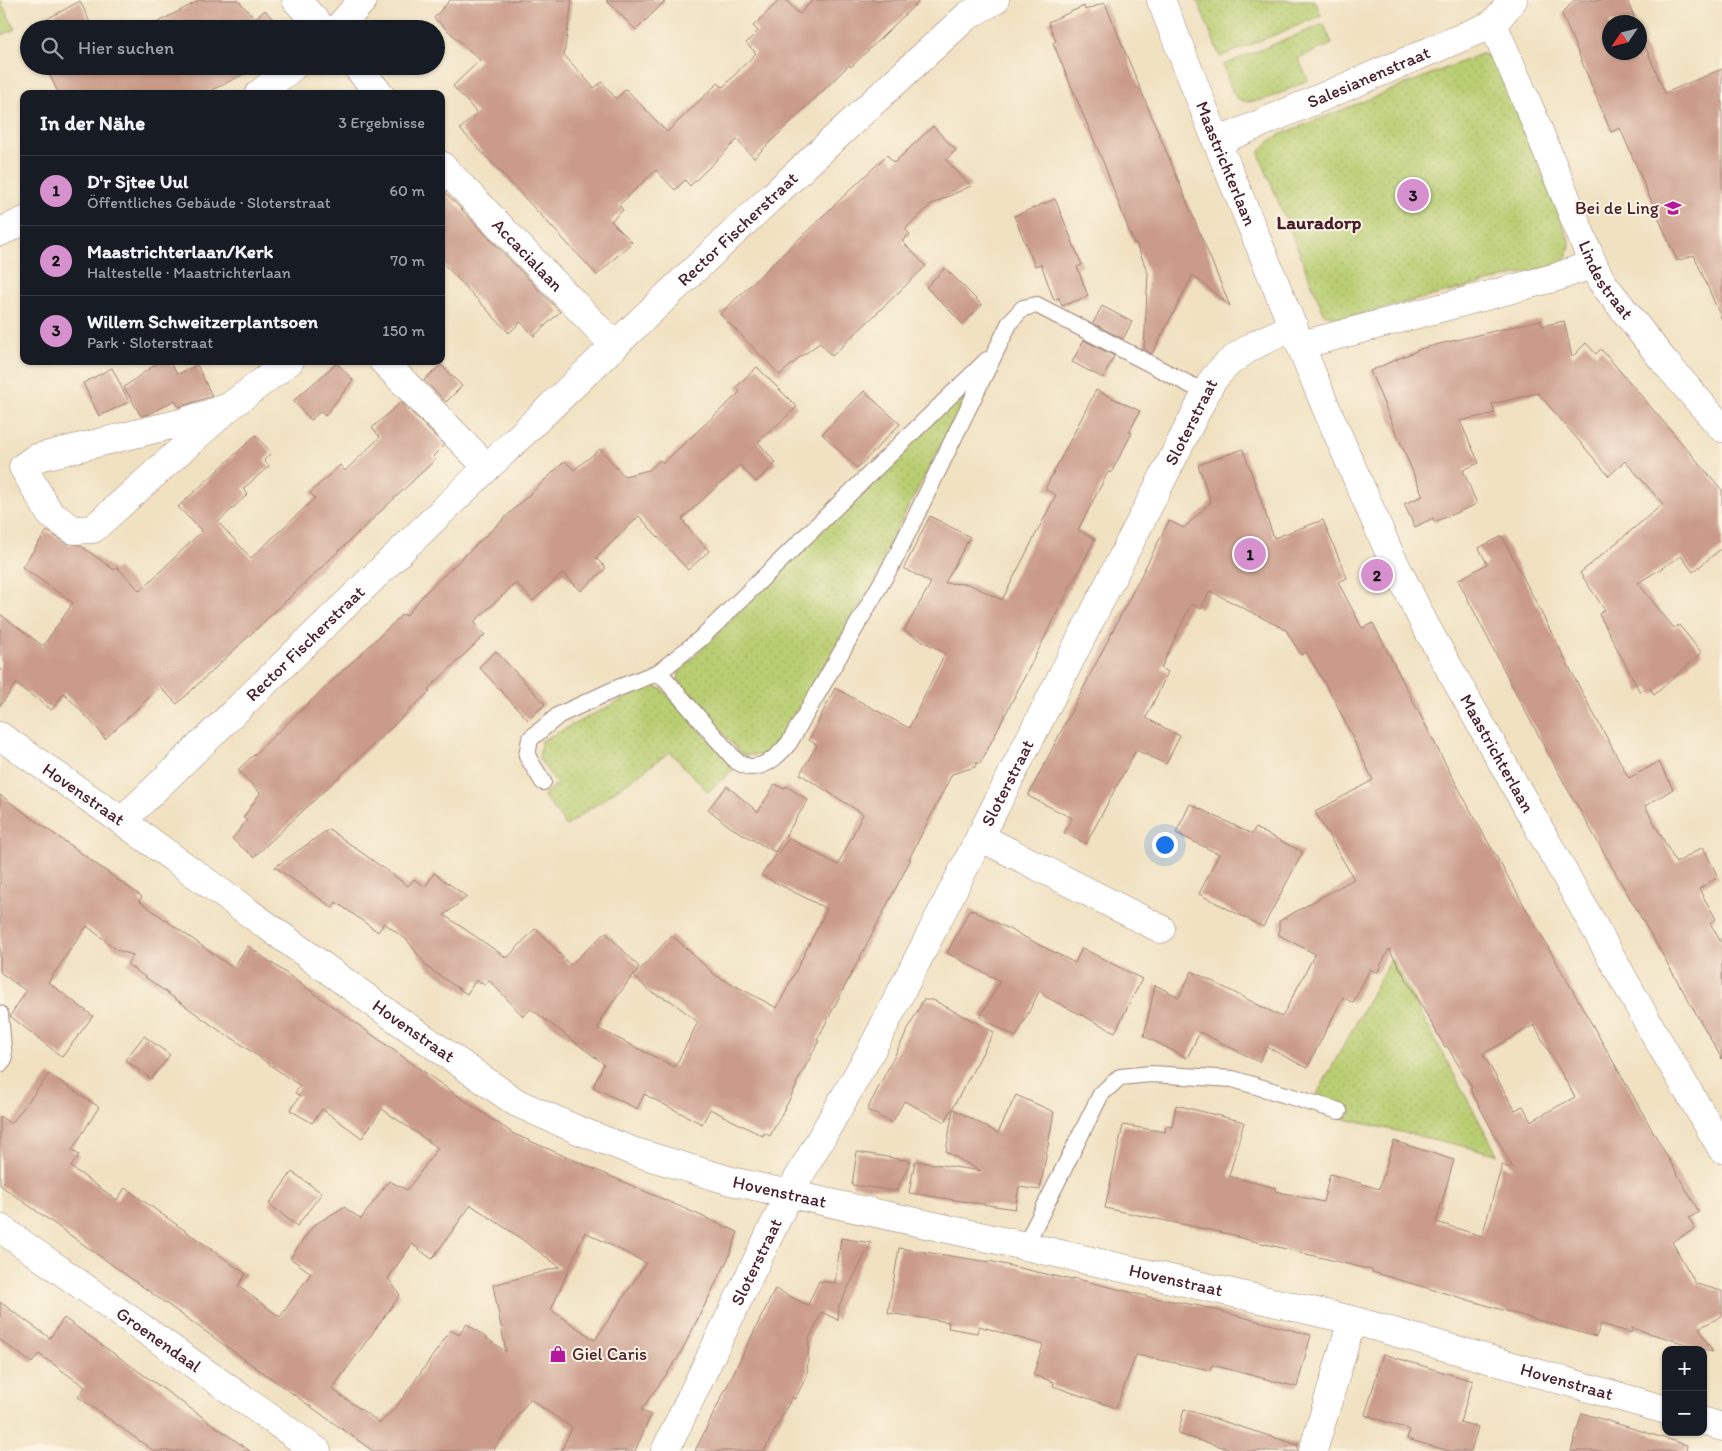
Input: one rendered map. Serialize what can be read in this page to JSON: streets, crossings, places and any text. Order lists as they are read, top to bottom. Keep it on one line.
{"streets":{"street":["Salesianenstraat","Maastrichterlaan","Rector Fischerstraat","Accacialaan","Lindestraat","Sloterstraat","Hovenstraat","Groenendaal"]},"crossings":[["Salesianenstraat","Maastrichterlaan"],["Salesianenstraat","Lindestraat"],["Maastrichterlaan","Sloterstraat"],["Rector Fischerstraat","Accacialaan"],["Rector Fischerstraat","Hovenstraat"],["Lindestraat","Sloterstraat"],["Sloterstraat","Hovenstraat"]],"districts":["Lauradorp"],"places":{"school or university":["Bei de Ling"],"shop":["Giel Caris"]},"north":"bottom left","page":{"search":"Hier suchen","heading":["In der Nähe","3 Ergebnisse"],"list":[{"mark":"1","name":"D'r Sjtee Uul","note":"Öffentliches Gebäude · Sloterstraat","value":"60 m"},{"mark":"2","name":"Maastrichterlaan/Kerk","note":"Haltestelle · Maastrichterlaan","value":"70 m"},{"mark":"3","name":"Willem Schweitzerplantsoen","note":"Park · Sloterstraat","value":"150 m"}],"pins":["3","1","2"],"map_buttons":["+","−"]}}
